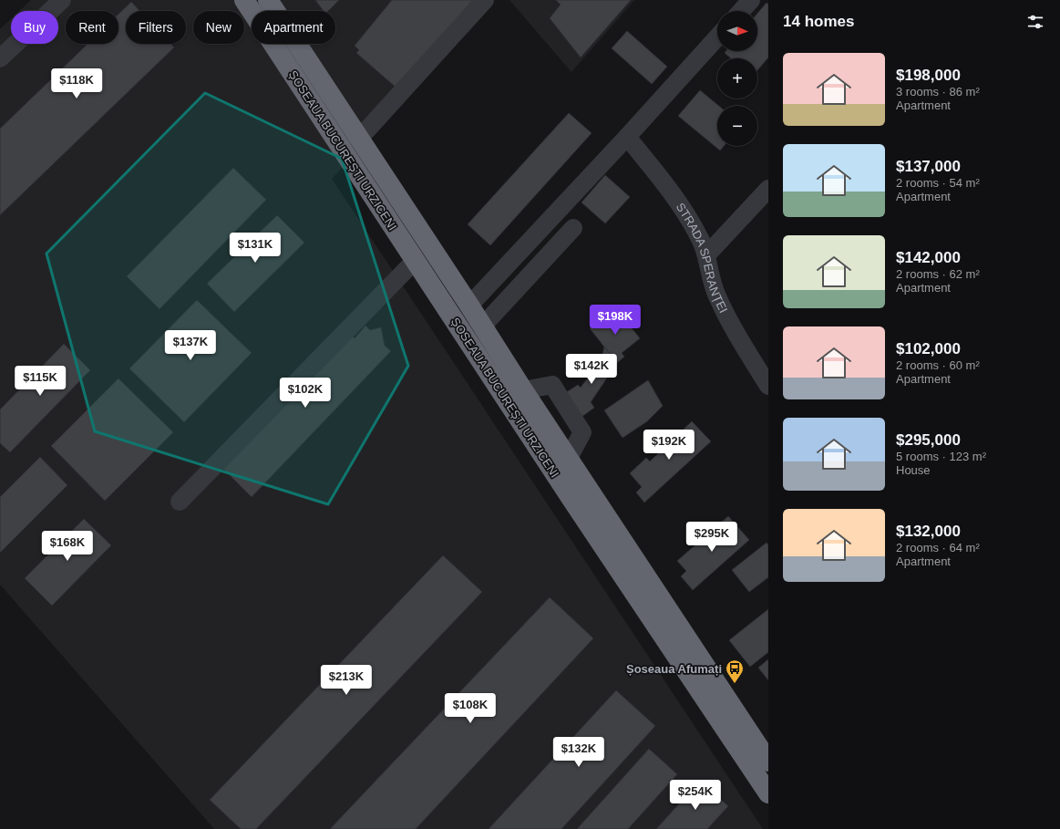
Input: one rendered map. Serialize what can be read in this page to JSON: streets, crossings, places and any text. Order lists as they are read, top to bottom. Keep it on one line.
{"streets":{"highway":["ȘOSEAUA BUCUREȘTI URZICENI"],"street":["STRADA SPERANȚEI"]},"places":{"bus stop":["Șoseaua Afumați"]},"north":"right","page":{"heading":"14 homes","map_buttons":["+","−"],"chip":["Buy","Rent","Filters","New","Apartment"],"list":[{"name":"$198,000","note":"3 rooms · 86 m² · Apartment"},{"name":"$137,000","note":"2 rooms · 54 m² · Apartment"},{"name":"$142,000","note":"2 rooms · 62 m² · Apartment"},{"name":"$102,000","note":"2 rooms · 60 m² · Apartment"},{"name":"$295,000","note":"5 rooms · 123 m² · House"},{"name":"$132,000","note":"2 rooms · 64 m² · Apartment"}],"price":["$118K","$131K","$198K","$137K","$142K","$115K","$102K","$192K","$295K","$168K","$213K","$108K","$132K","$254K"]}}
